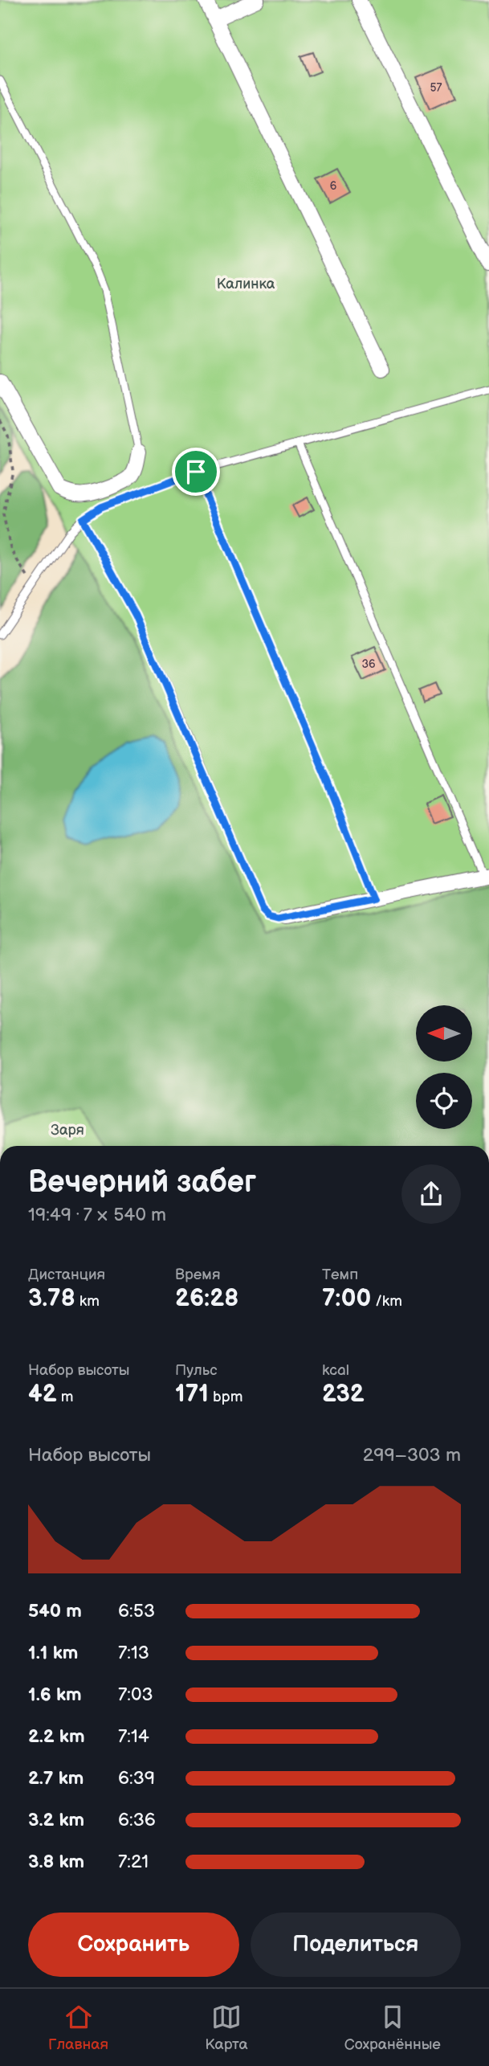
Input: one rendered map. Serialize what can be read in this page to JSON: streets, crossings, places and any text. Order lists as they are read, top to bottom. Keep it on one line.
{"parks":["Калинка","Заря"],"house_numbers":["57","6","36"],"north":"left","page":{"heading":["Вечерний забег","19:49 · 7 × 540 m"],"stats":[["Дистанция","3.78 km"],["Время","26:28"],["Темп","7:00 /km"],["Набор высоты","42 m"],["Пульс","171 bpm"],["kcal","232"]],"chart":["Набор высоты","299–303 m"],"list":[{"name":"540 m","note":"6:53"},{"name":"1.1 km","note":"7:13"},{"name":"1.6 km","note":"7:03"},{"name":"2.2 km","note":"7:14"},{"name":"2.7 km","note":"6:39"},{"name":"3.2 km","note":"6:36"},{"name":"3.8 km","note":"7:21"}],"buttons":["Сохранить","Поделиться"],"tabs":["Главная","Карта","Сохранённые"]}}
